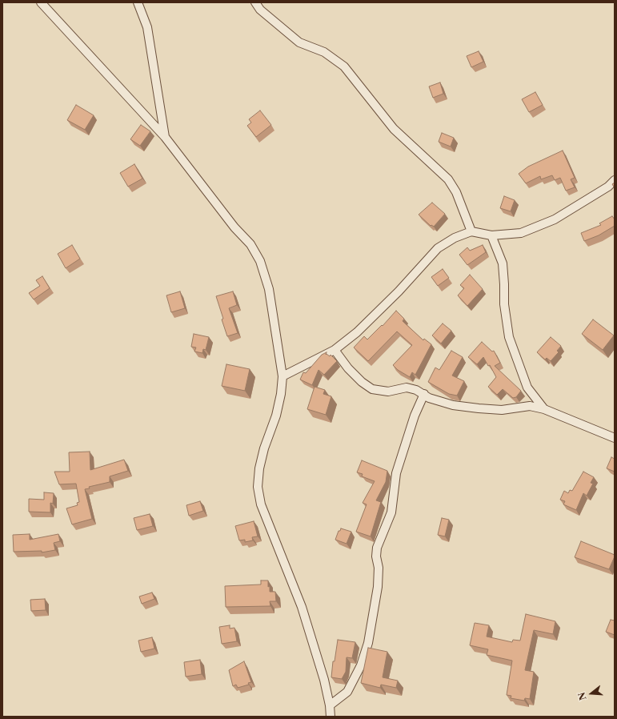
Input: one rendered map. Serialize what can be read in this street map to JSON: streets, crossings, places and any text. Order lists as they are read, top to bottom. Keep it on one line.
{"north":"left"}
